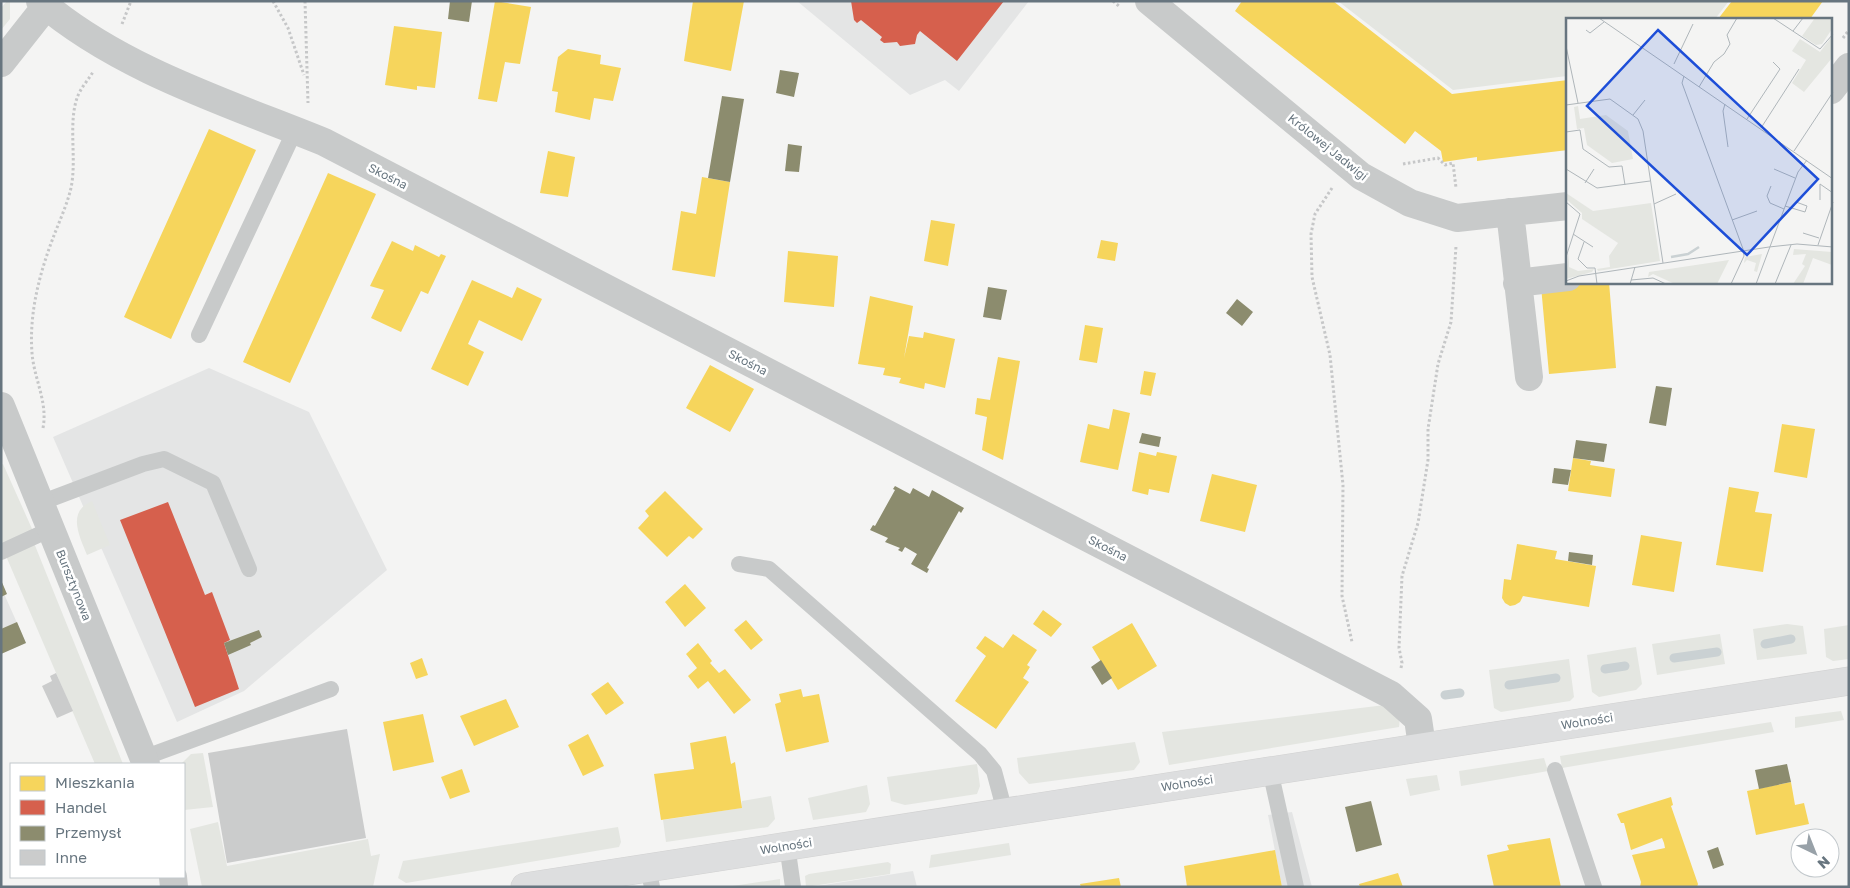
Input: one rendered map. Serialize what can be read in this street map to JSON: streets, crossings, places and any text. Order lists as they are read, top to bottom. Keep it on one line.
{"streets":{"street":["Królowej Jadwigi","Skośna","Bursztynowa","Wolności"]},"crossings":[["Skośna","Wolności"]],"legend":["Mieszkania","Handel","Przemysł","Inne"],"north":"bottom right"}
